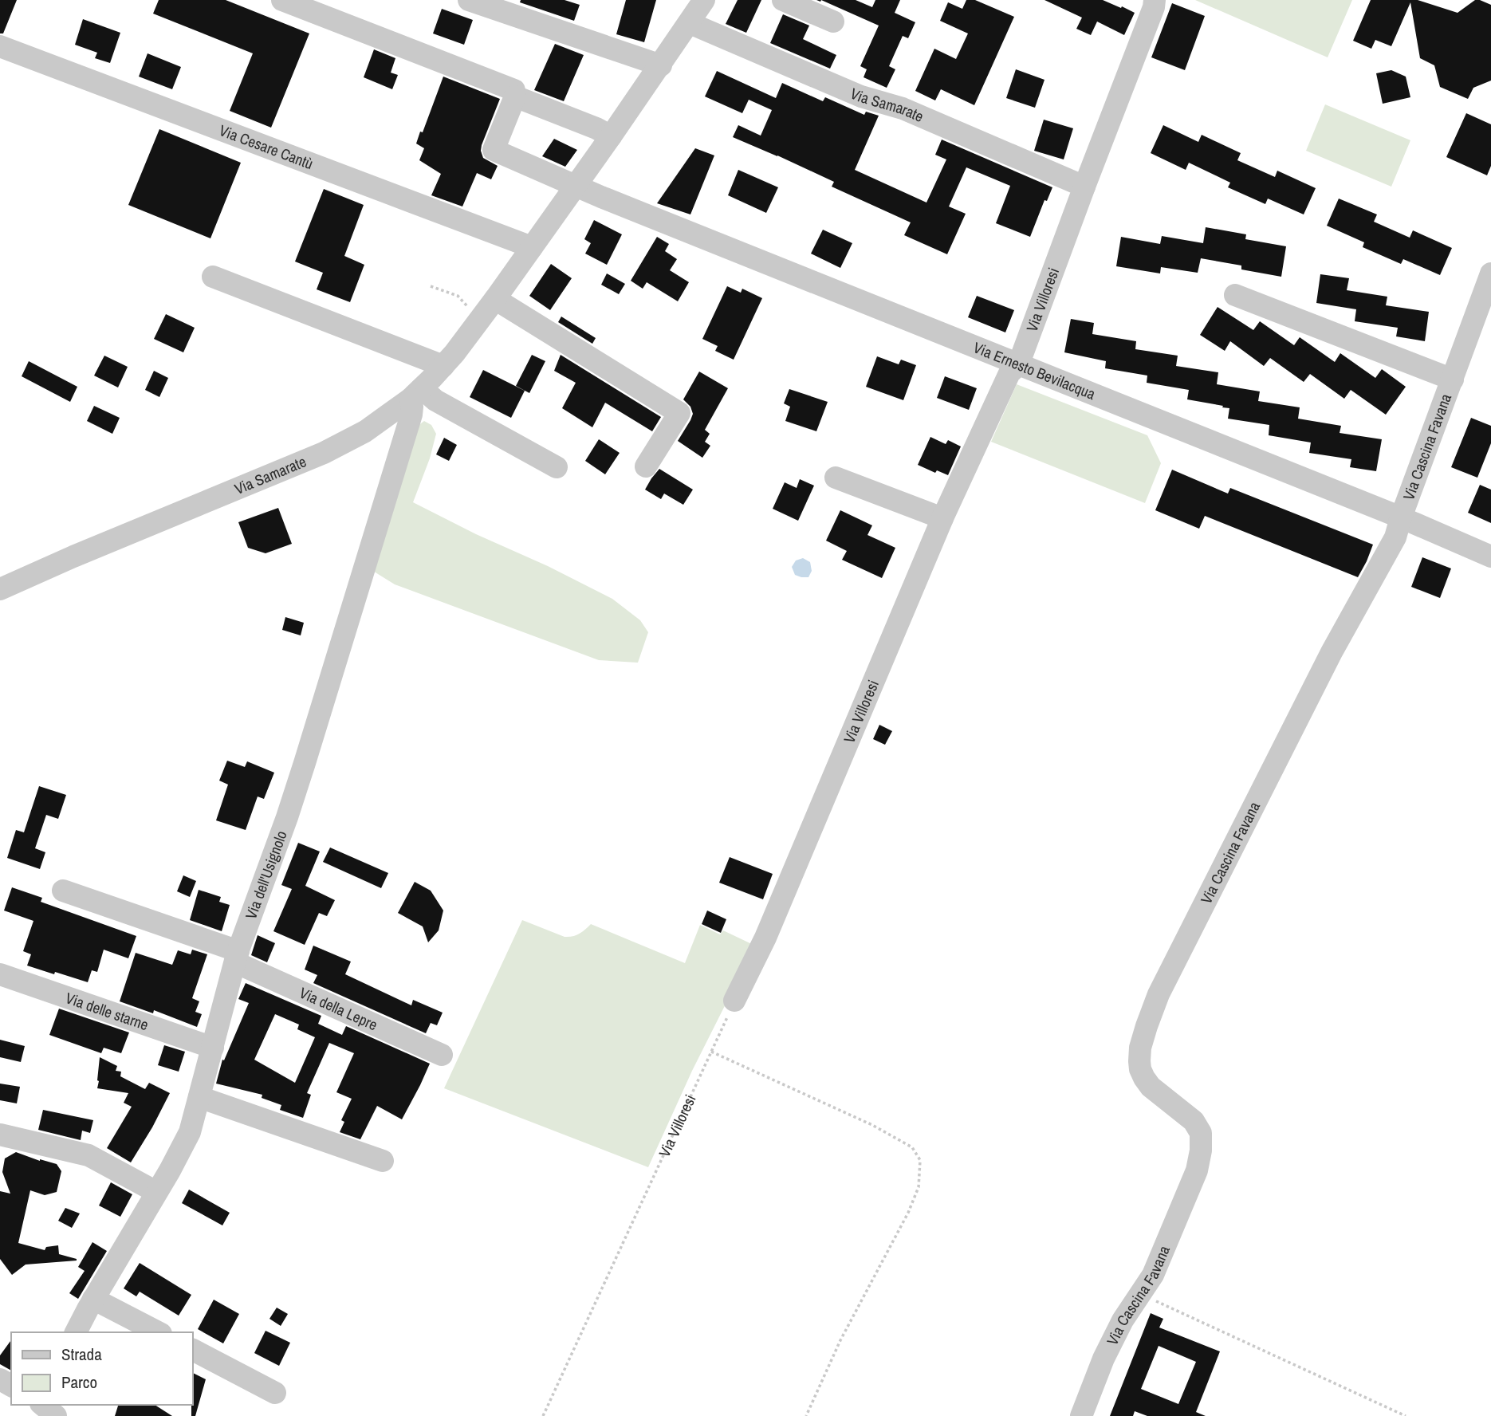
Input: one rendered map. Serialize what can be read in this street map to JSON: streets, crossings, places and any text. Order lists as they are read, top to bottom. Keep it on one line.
{"streets":{"street":["Via Samarate","Via Cesare Cantù","Via Villoresi","Via Ernesto Bevilacqua","Via Cascina Favana","Via dell'Usignolo","Via della Lepre","Via delle starne"]},"crossings":[["Via Samarate","Via Cesare Cantù"],["Via Samarate","Via Villoresi"],["Via Samarate","Via Ernesto Bevilacqua"],["Via Samarate","Via dell'Usignolo"],["Via Villoresi","Via Ernesto Bevilacqua"],["Via Ernesto Bevilacqua","Via Cascina Favana"],["Via dell'Usignolo","Via della Lepre"],["Via dell'Usignolo","Via delle starne"]],"legend":["Strada","Parco"]}
